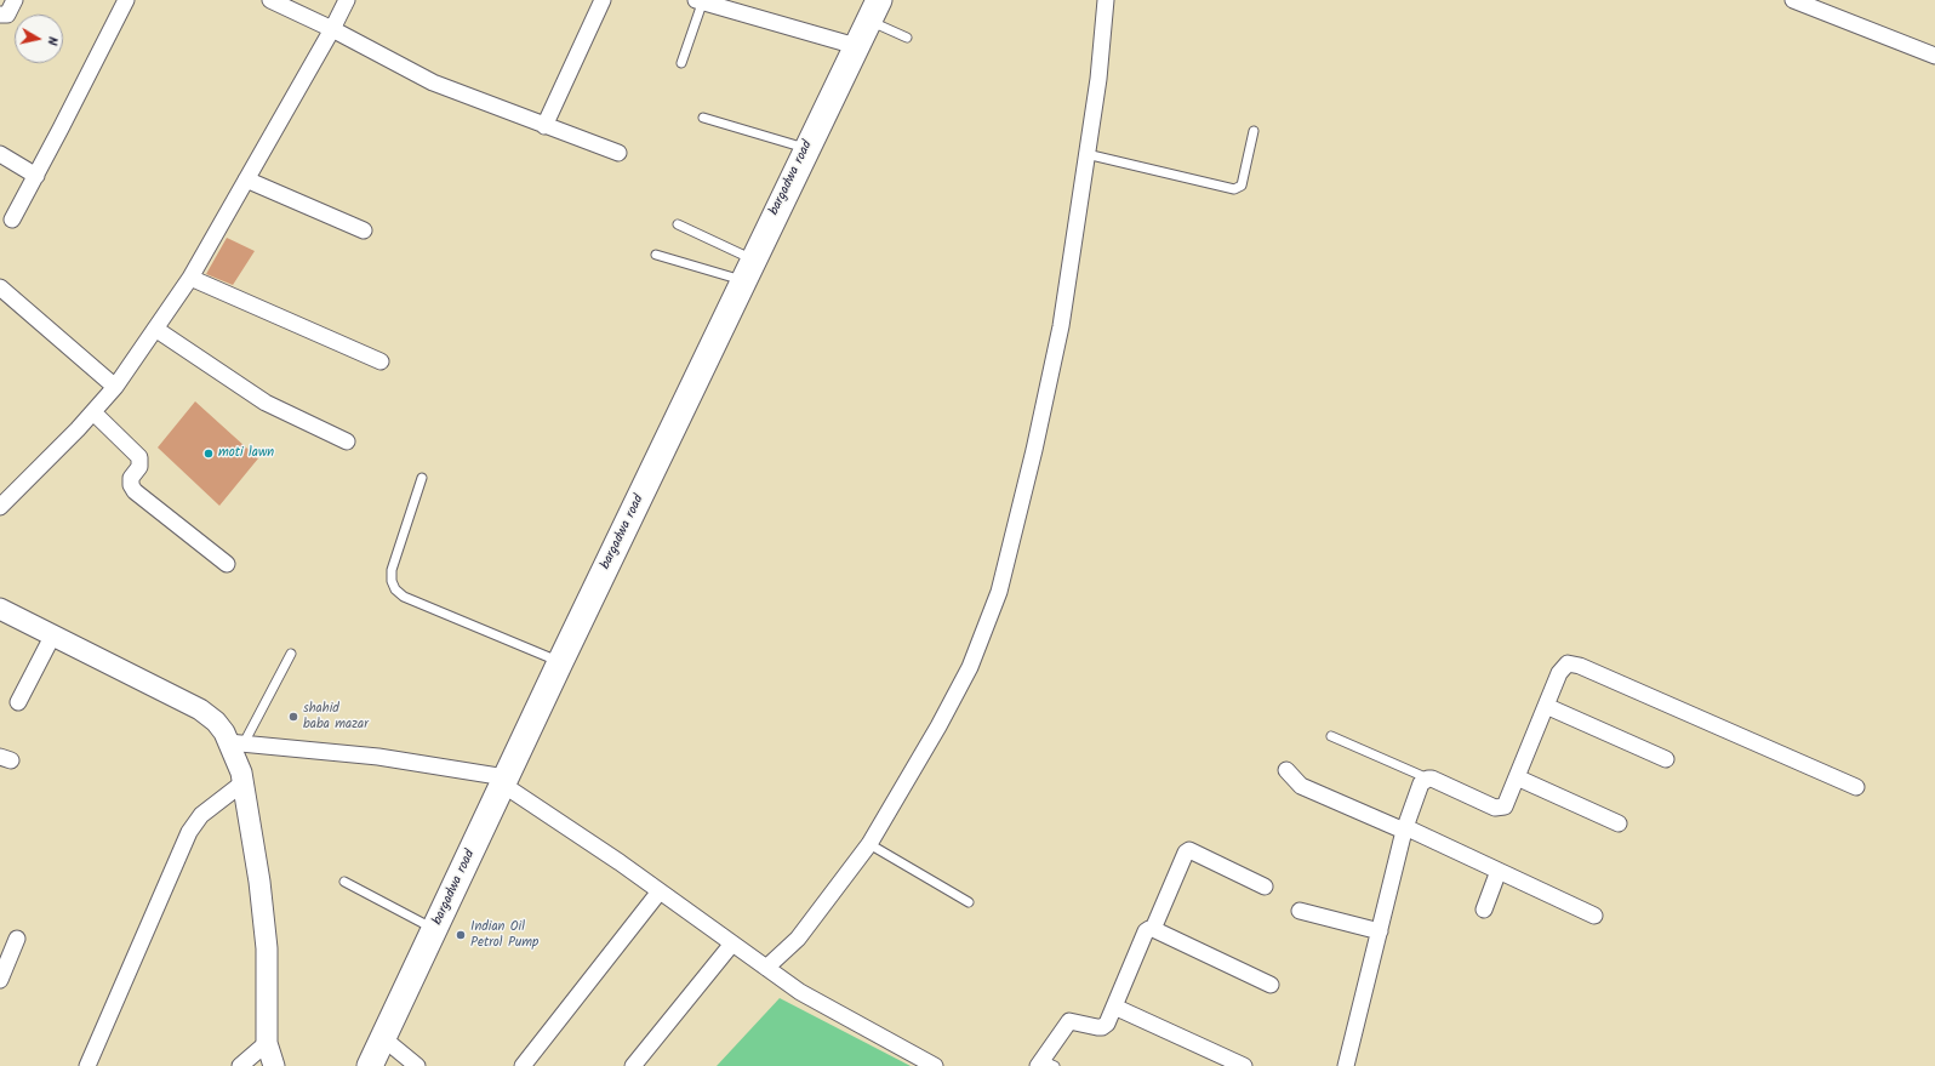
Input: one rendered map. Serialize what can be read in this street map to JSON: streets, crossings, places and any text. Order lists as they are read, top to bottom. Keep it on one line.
{"streets":{"main road":["bargadwa road"]},"places":["moti lawn","shahid baba mazar","Indian Oil Petrol Pump"],"north":"right"}
